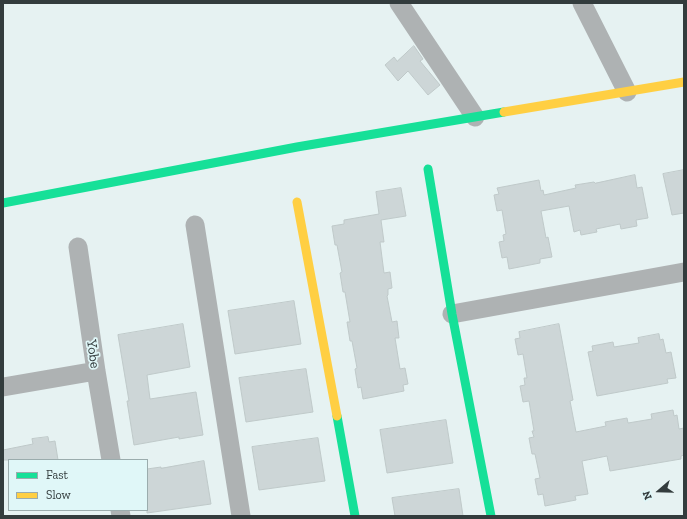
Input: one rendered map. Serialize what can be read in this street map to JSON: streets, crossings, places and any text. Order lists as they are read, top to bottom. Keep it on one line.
{"streets":{"street":["Yobe"]},"legend":["Fast","Slow"],"north":"left"}
